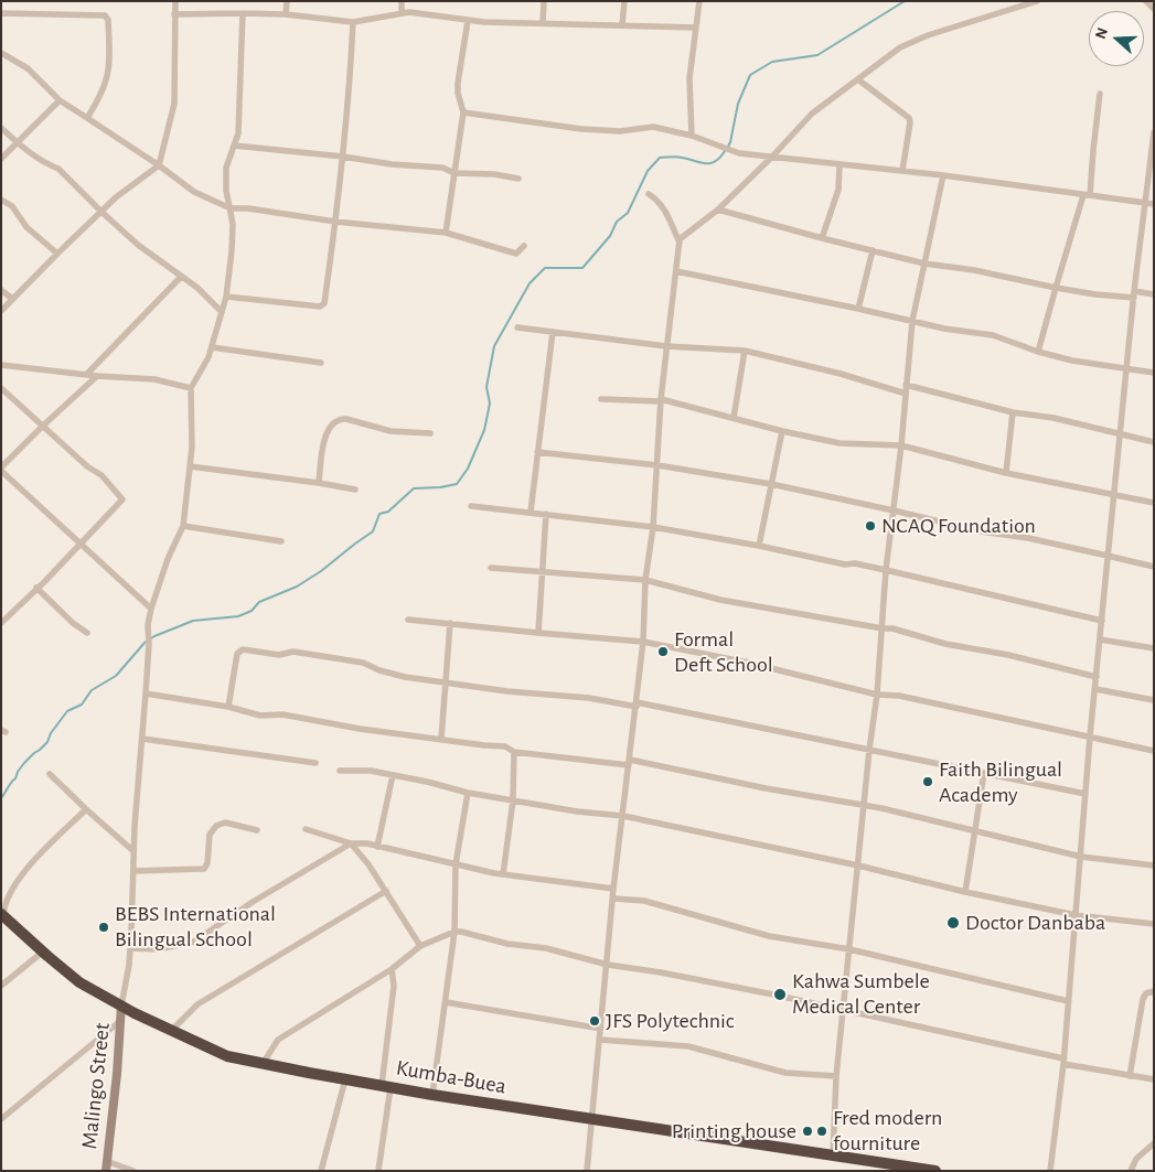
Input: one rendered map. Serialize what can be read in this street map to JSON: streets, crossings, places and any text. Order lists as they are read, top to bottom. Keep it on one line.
{"streets":{"highway":["Kumba-Buea"],"street":["Malingo Street"]},"crossings":[["Kumba-Buea","Malingo Street"]],"places":["NCAQ Foundation","Formal Deft School","Faith Bilingual Academy","Doctor Danbaba","BEBS International Bilingual School","Kahwa Sumbele Medical Center","JFS Polytechnic","Printing house","Fred modern fourniture"],"north":"left"}
